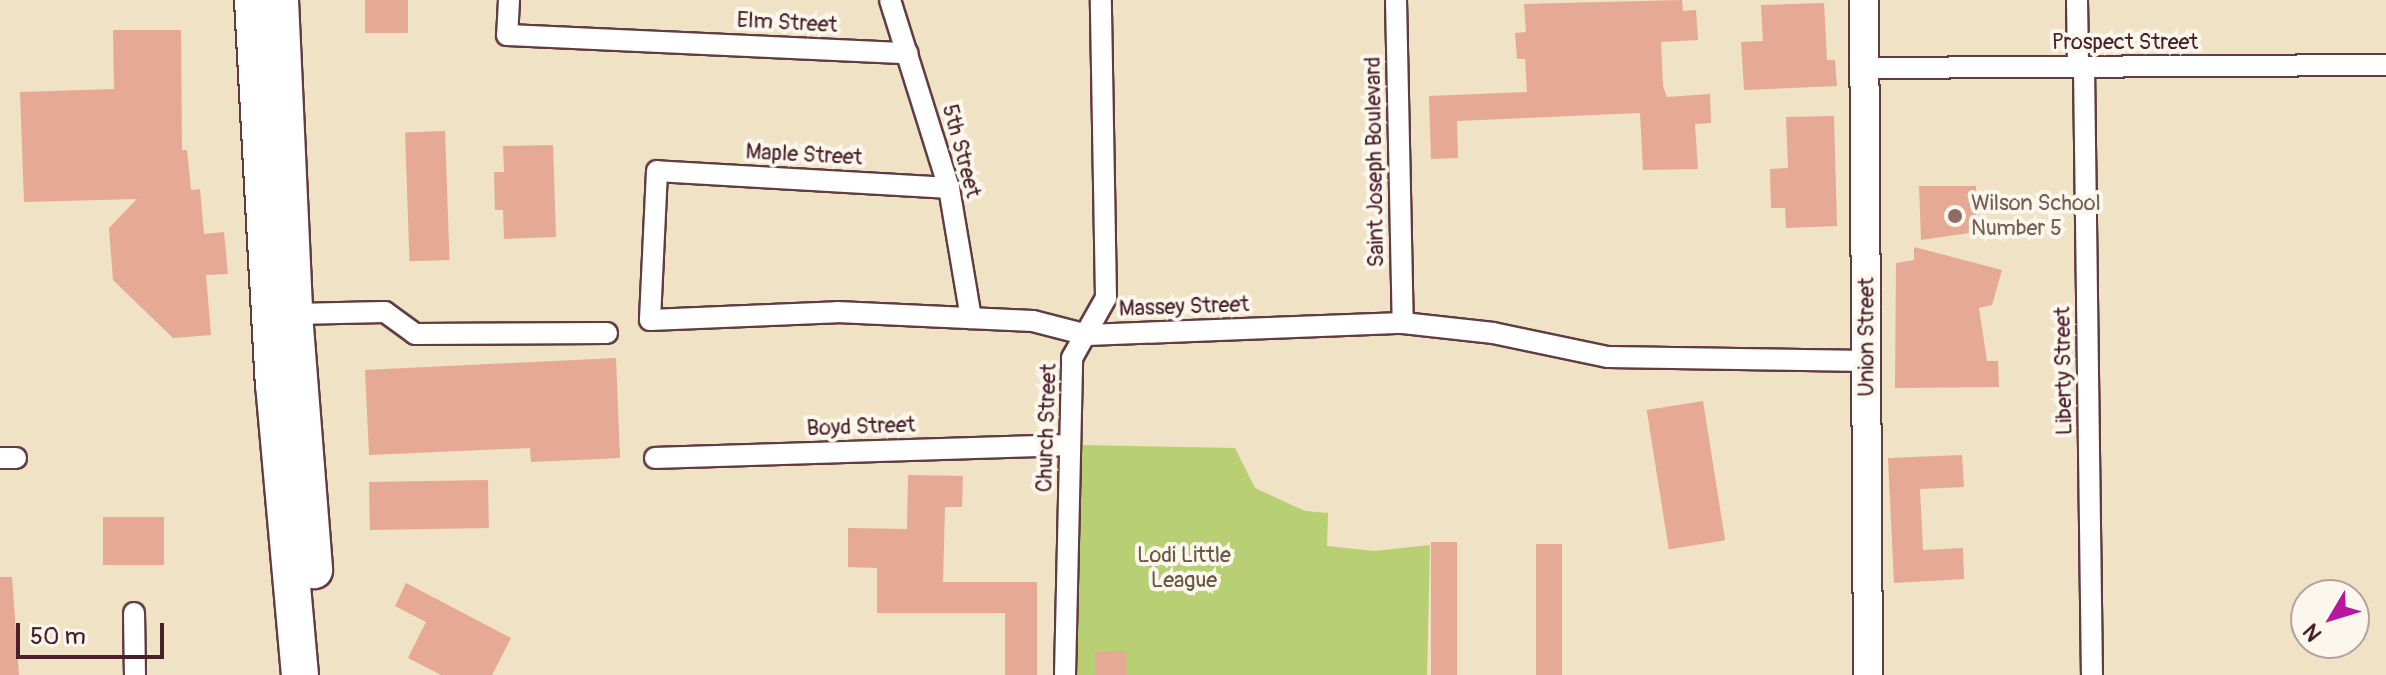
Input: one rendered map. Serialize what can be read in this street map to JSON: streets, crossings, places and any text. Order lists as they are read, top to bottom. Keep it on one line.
{"streets":{"street":["Elm Street","Prospect Street","5th Street","Maple Street","Saint Joseph Boulevard","Massey Street","Union Street","Liberty Street","Boyd Street","Church Street"]},"crossings":[["Elm Street","5th Street"],["Prospect Street","Union Street"],["Prospect Street","Liberty Street"],["5th Street","Maple Street"],["5th Street","Massey Street"],["Maple Street","Massey Street"],["Saint Joseph Boulevard","Massey Street"],["Massey Street","Union Street"],["Massey Street","Church Street"],["Boyd Street","Church Street"]],"parks":["Lodi Little League"],"places":["Wilson School Number 5"],"scale_bar":"50 m","north":"bottom left"}
